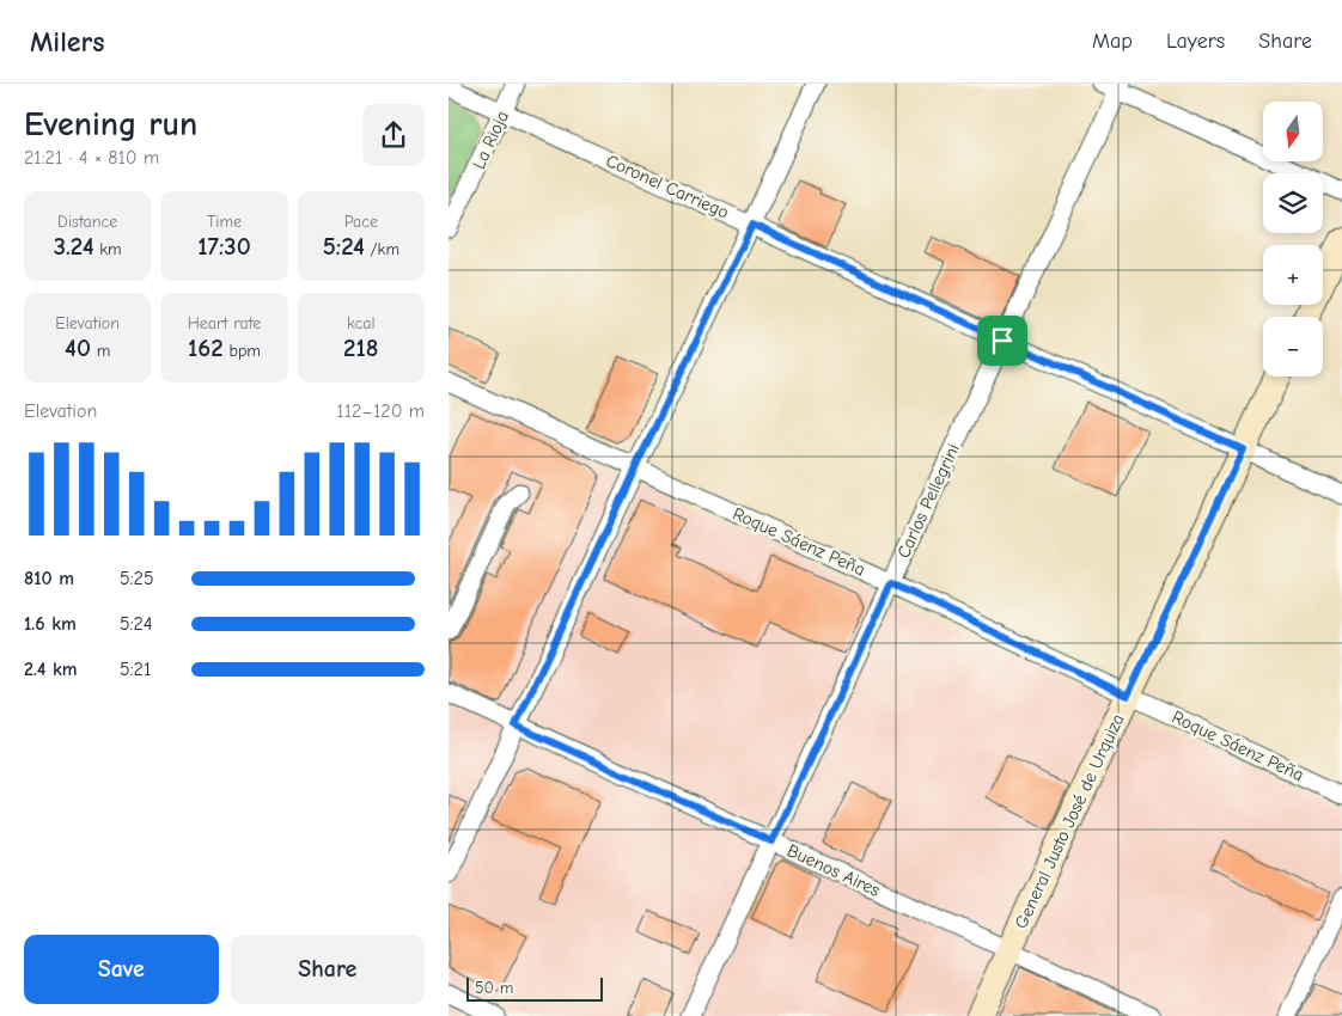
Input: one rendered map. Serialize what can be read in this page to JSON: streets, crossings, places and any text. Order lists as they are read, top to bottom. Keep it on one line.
{"streets":{"street":["La Rioja","Coronel Carriego","Carlos Pellegrini","Roque Sáenz Peña","General Justo José de Urquiza","Buenos Aires"]},"crossings":[["La Rioja","Coronel Carriego"],["Coronel Carriego","Carlos Pellegrini"],["Coronel Carriego","General Justo José de Urquiza"],["Carlos Pellegrini","Roque Sáenz Peña"],["Carlos Pellegrini","Buenos Aires"],["Roque Sáenz Peña","General Justo José de Urquiza"],["General Justo José de Urquiza","Buenos Aires"]],"scale_bar":"50 m","north":"bottom","page":{"header":"Milers","nav":["Map","Layers","Share"],"heading":["Evening run","21:21 · 4 × 810 m"],"map_buttons":["+","−"],"stats":[["Distance","3.24 km"],["Time","17:30"],["Pace","5:24 /km"],["Elevation","40 m"],["Heart rate","162 bpm"],["kcal","218"]],"chart":["Elevation","112–120 m"],"list":[{"name":"810 m","note":"5:25"},{"name":"1.6 km","note":"5:24"},{"name":"2.4 km","note":"5:21"}],"buttons":["Save","Share"],"scale":"50 m"}}
